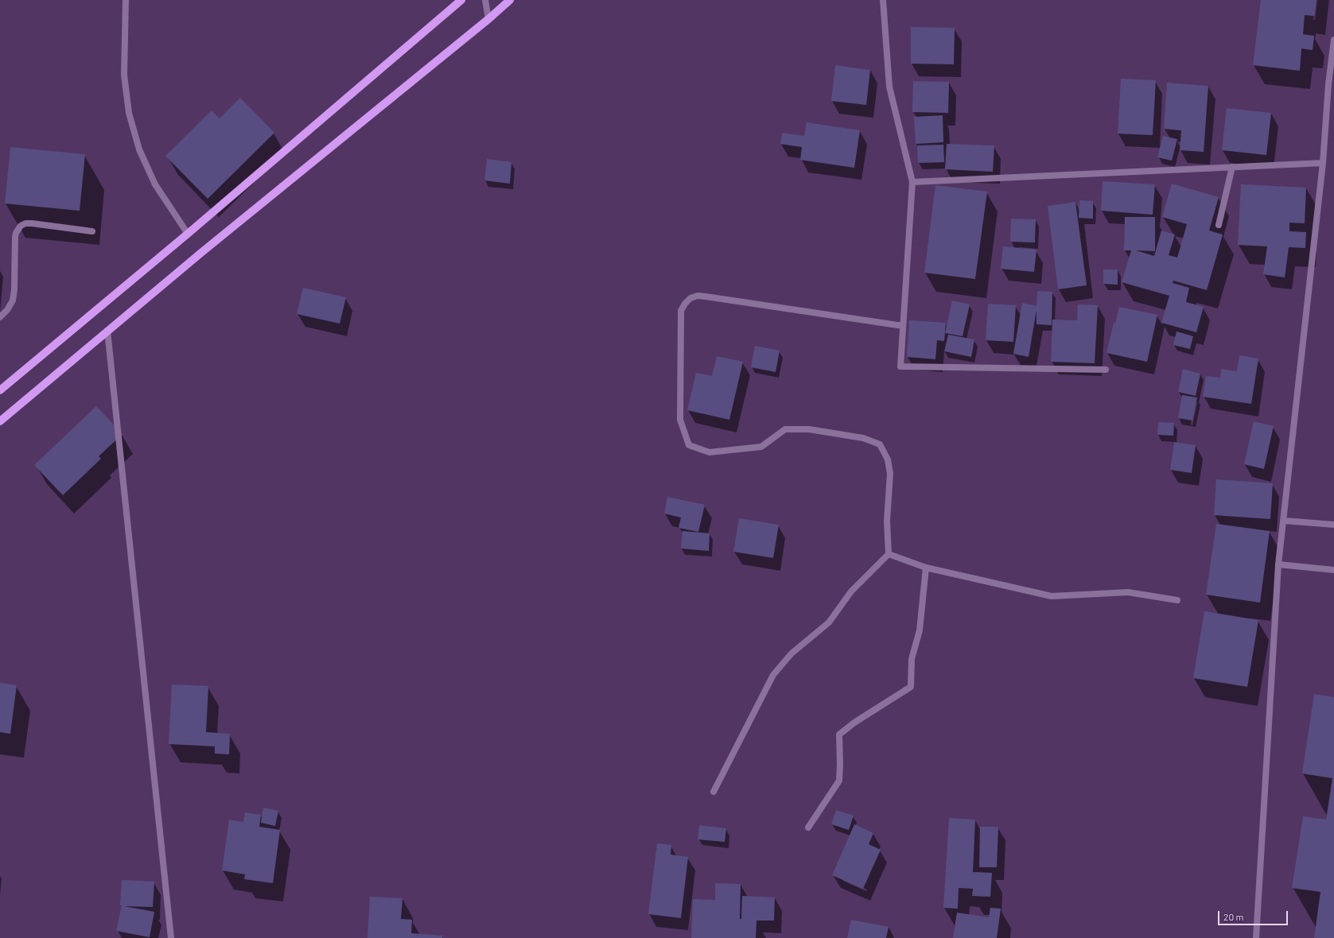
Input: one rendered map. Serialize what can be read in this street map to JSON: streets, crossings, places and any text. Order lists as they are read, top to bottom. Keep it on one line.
{"scale_bar":"20 m"}
